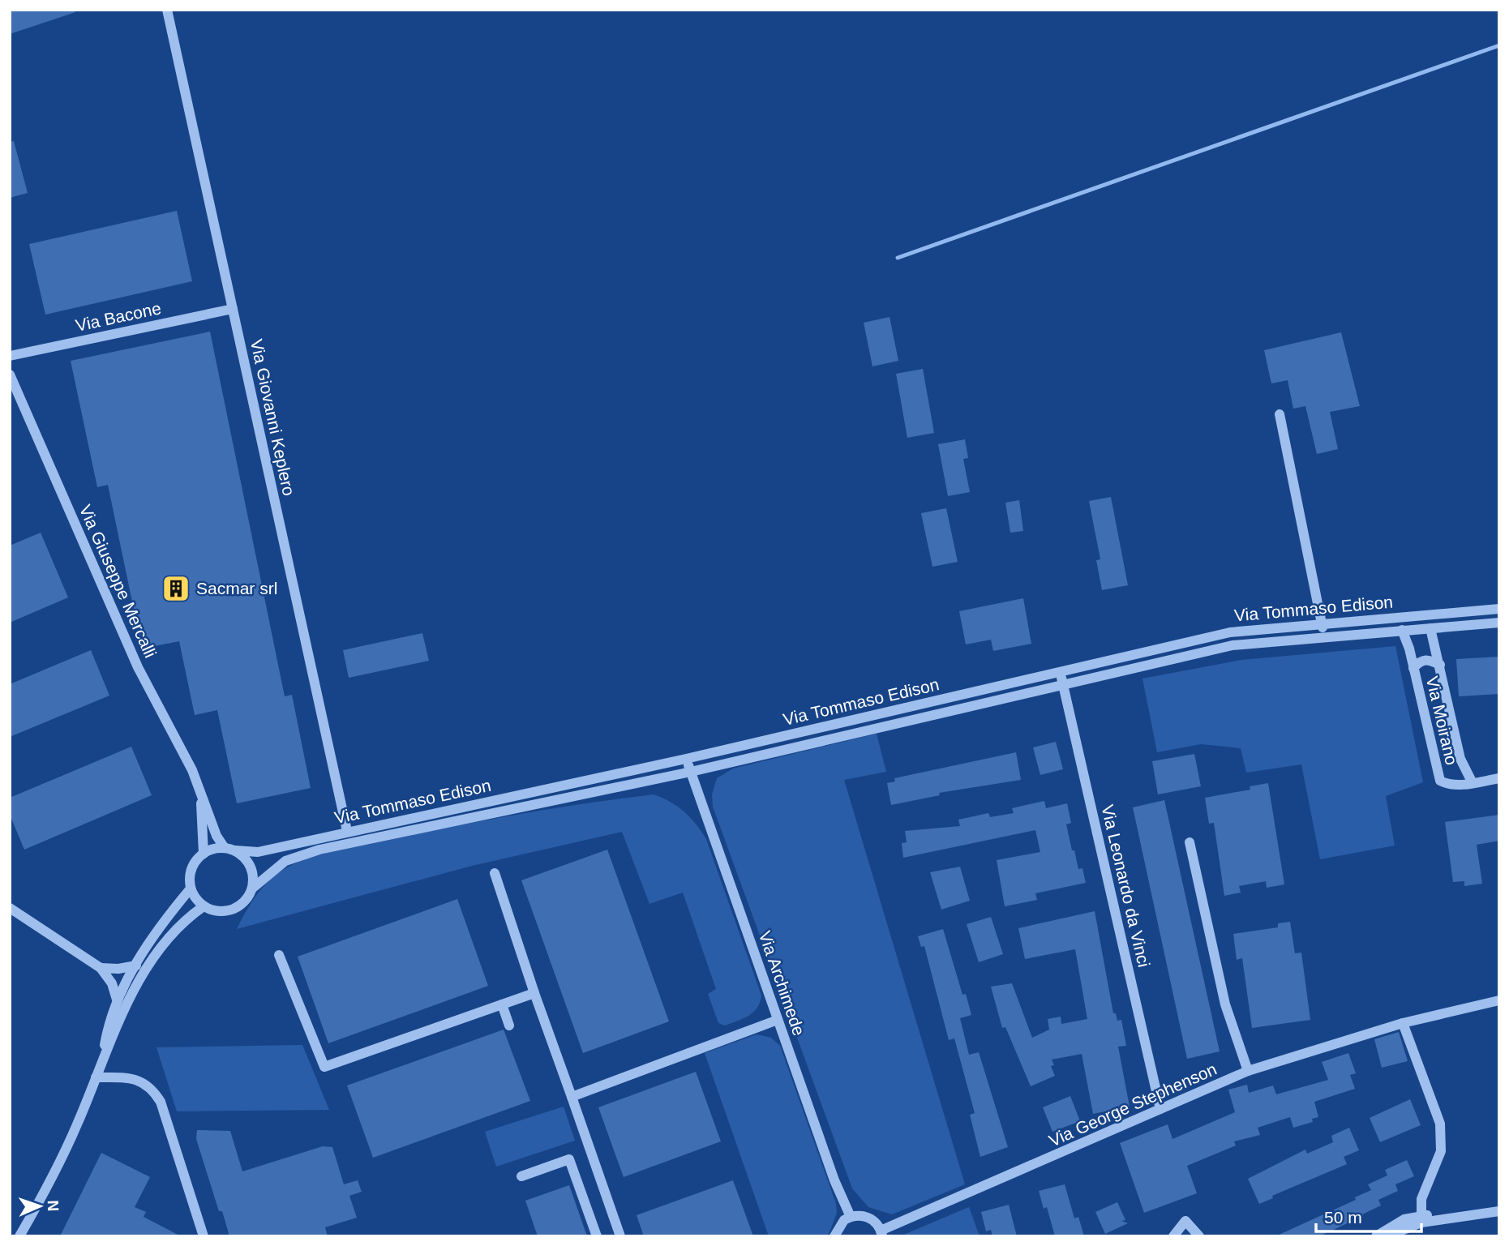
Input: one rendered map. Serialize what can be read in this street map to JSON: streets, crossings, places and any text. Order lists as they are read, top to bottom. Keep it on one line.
{"streets":{"street":["Via Bacone","Via Giovanni Keplero","Via Giuseppe Mercalli","Via Tommaso Edison","Via Moirano","Via Leonardo da Vinci","Via Archimede","Via George Stephenson"]},"crossings":[["Via Bacone","Via Giovanni Keplero"],["Via Giovanni Keplero","Via Tommaso Edison"],["Via Giuseppe Mercalli","Via Tommaso Edison"],["Via Tommaso Edison","Via Moirano"],["Via Tommaso Edison","Via Leonardo da Vinci"],["Via Tommaso Edison","Via Archimede"],["Via Leonardo da Vinci","Via George Stephenson"]],"places":{"building":["Sacmar srl"]},"scale_bar":"50 m","north":"right"}
